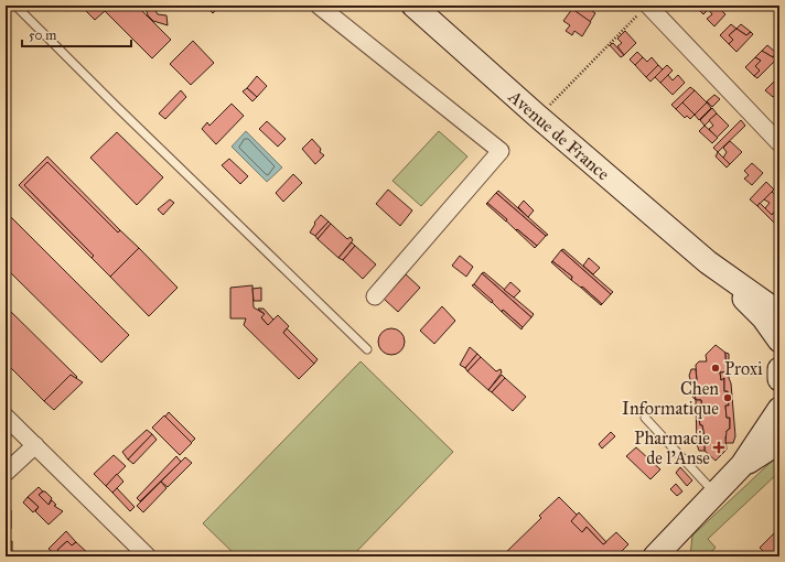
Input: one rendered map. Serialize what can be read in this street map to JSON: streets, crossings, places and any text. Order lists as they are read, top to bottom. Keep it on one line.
{"streets":{"main road":["Avenue de France"]},"places":{"other":["Proxi","Chen Informatique"],"health":["Pharmacie de l'Anse"]},"scale_bar":"50 m"}
